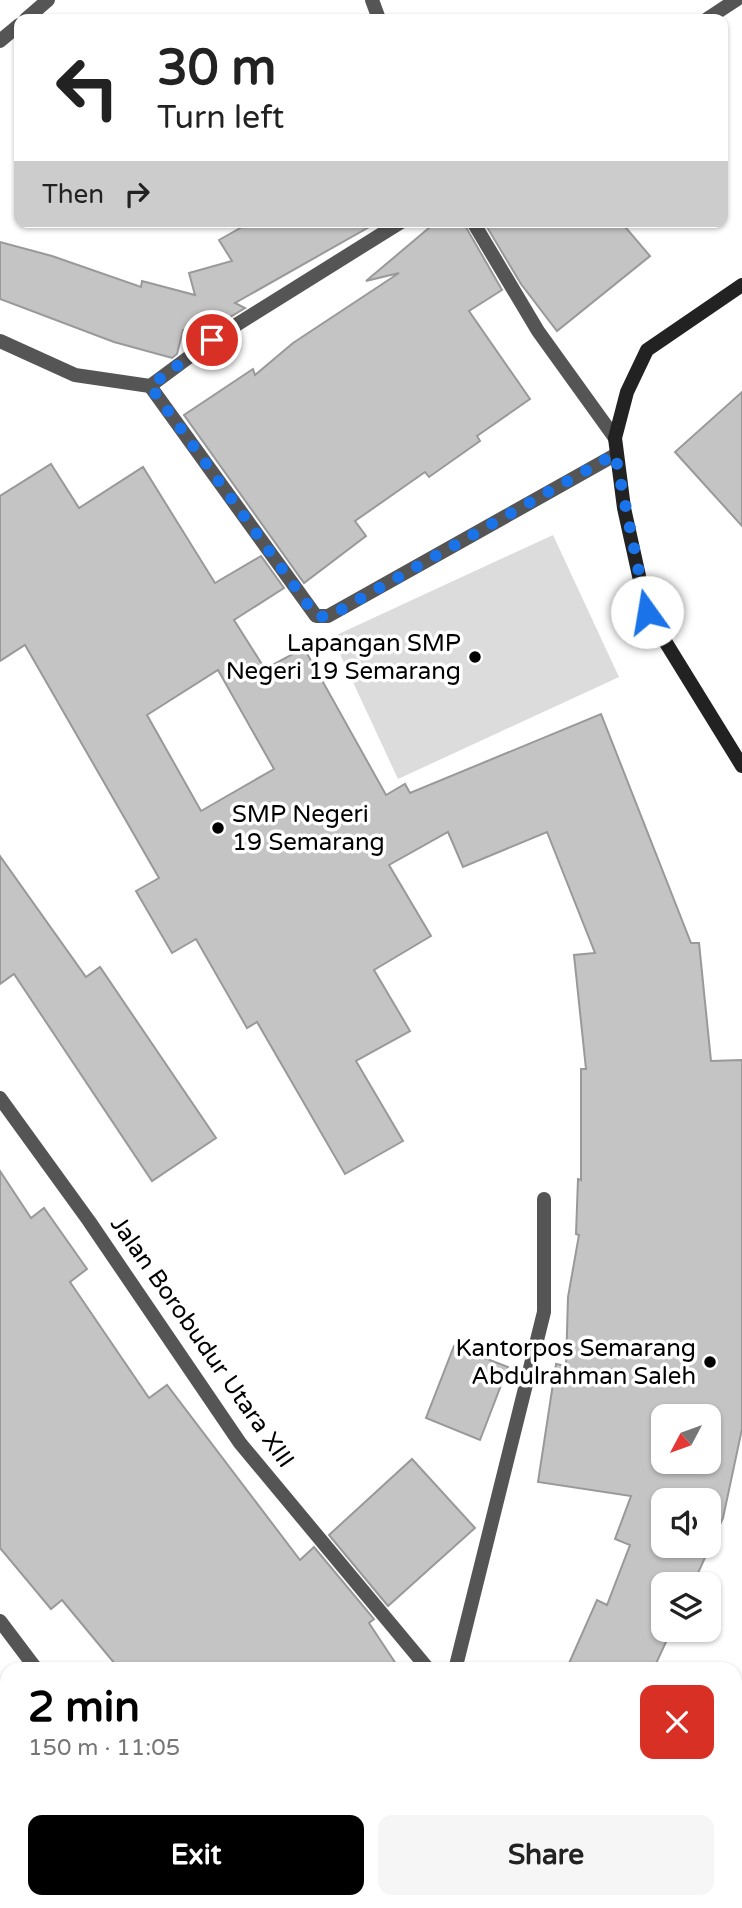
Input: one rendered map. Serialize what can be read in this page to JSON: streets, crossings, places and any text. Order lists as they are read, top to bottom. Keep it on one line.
{"streets":{"street":["Jalan Borobudur Utara XIII"]},"places":["Lapangan SMP Negeri 19 Semarang","SMP Negeri 19 Semarang","Kantorpos Semarang Abdulrahman Saleh"],"north":"bottom left","page":{"turn":["30 m","Turn left"],"then":"Then","heading":["2 min","150 m · 11:05"],"buttons":["Exit","Share"]}}
